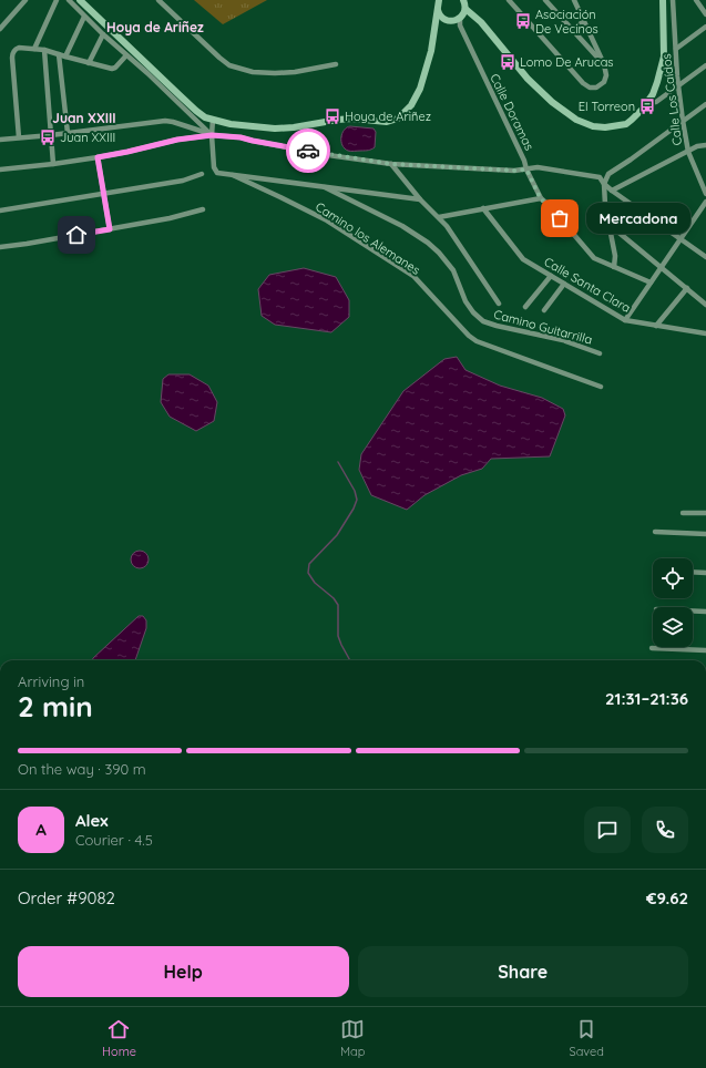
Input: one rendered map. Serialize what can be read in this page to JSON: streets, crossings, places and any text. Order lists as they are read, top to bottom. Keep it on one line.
{"streets":{"street":["Calle Los Caídos","Calle Doramas","Camino los Alemanes","Calle Santa Clara","Camino Guitarrilla"]},"districts":["Hoya de Ariñez","Juan XXIII"],"places":{"bus stop":["Asociación De Vecinos","Lomo De Arucas","El Torreon","Hoya de Ariñez","Juan XXIII"],"other":["Mercadona"]},"page":{"bubble":"Mercadona","heading":["2 min","Arriving in","21:31–21:36"],"panel":["Alex","Courier · 4.5","Order #9082","€9.62"],"bar":"On the way · 390 m","round":"A","buttons":["Help","Share"],"tabs":["Home","Map","Saved"]}}
